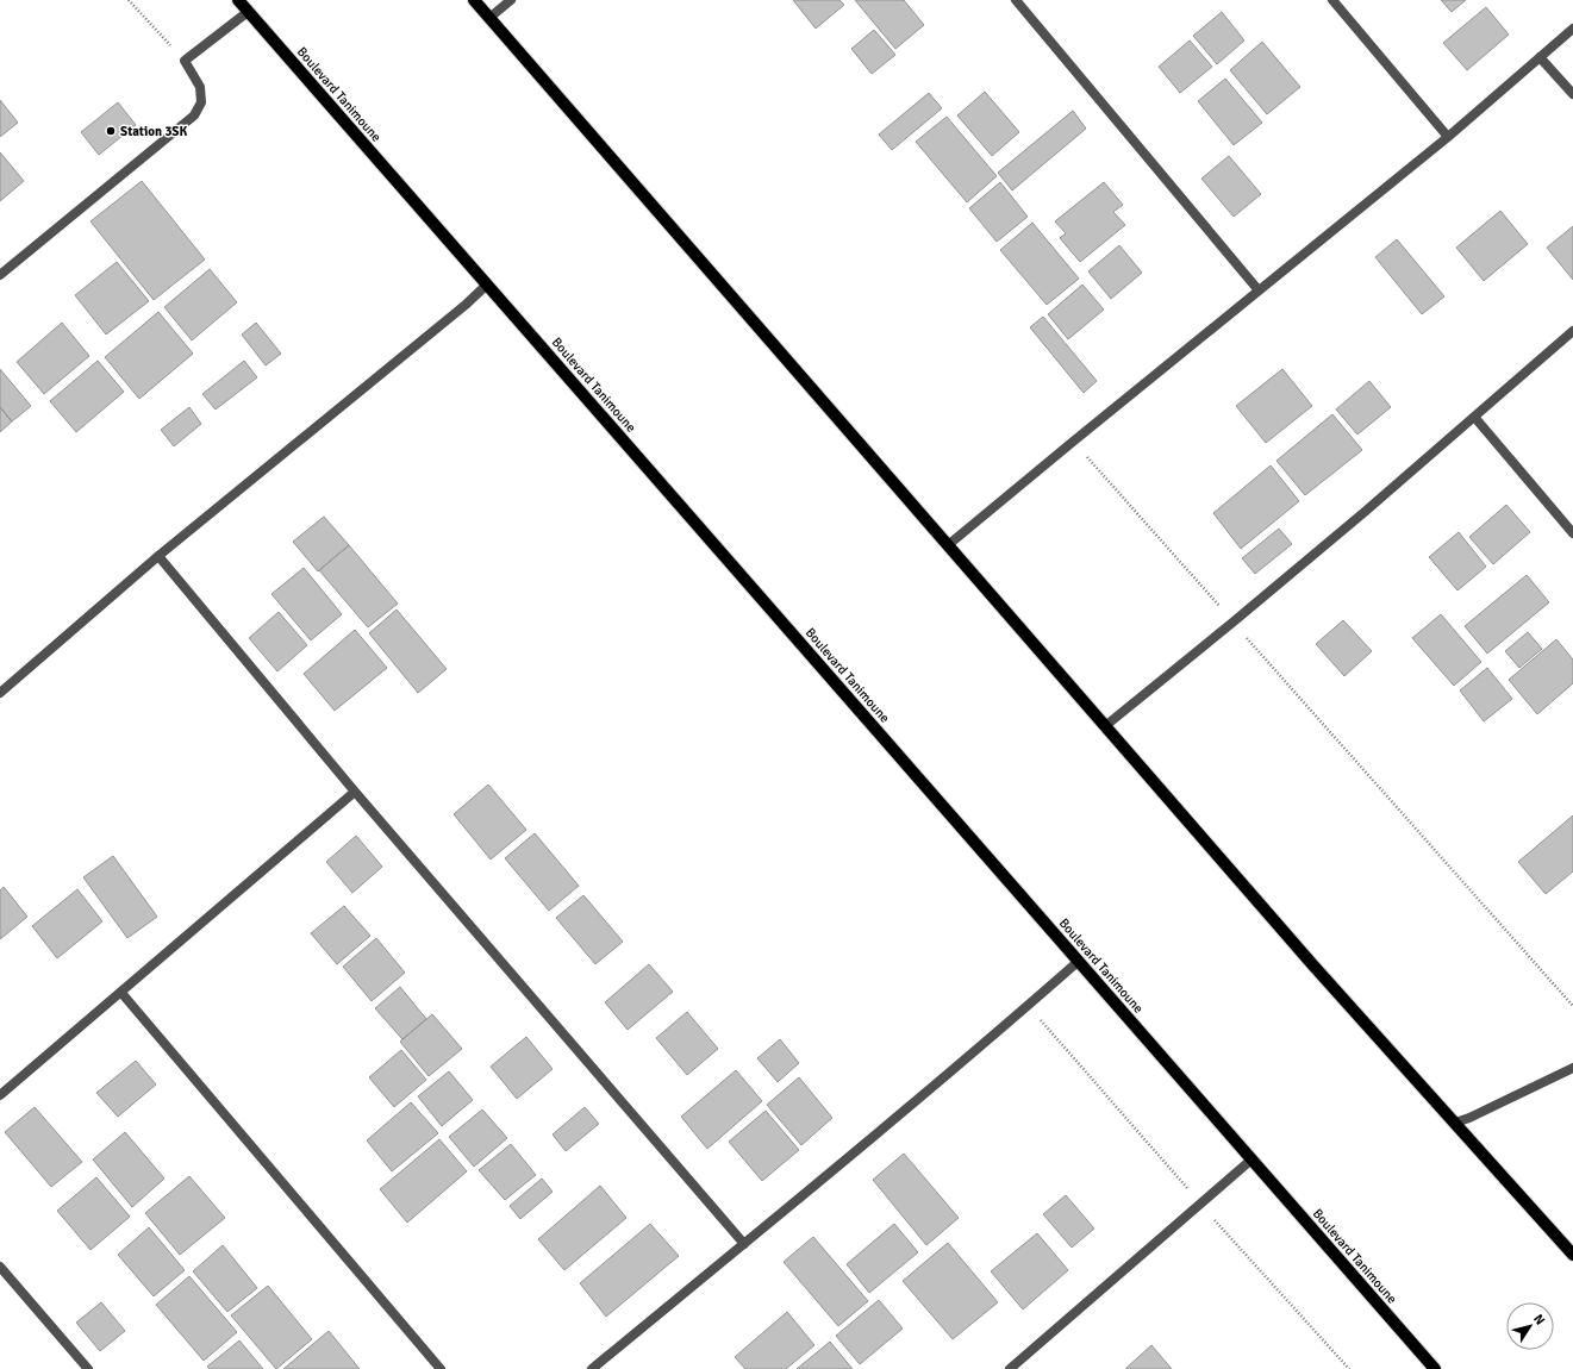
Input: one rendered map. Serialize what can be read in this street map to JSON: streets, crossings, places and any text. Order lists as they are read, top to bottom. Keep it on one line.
{"streets":{"main road":["Boulevard Tanimoune"]},"places":["Station 3SK"],"north":"top right"}
